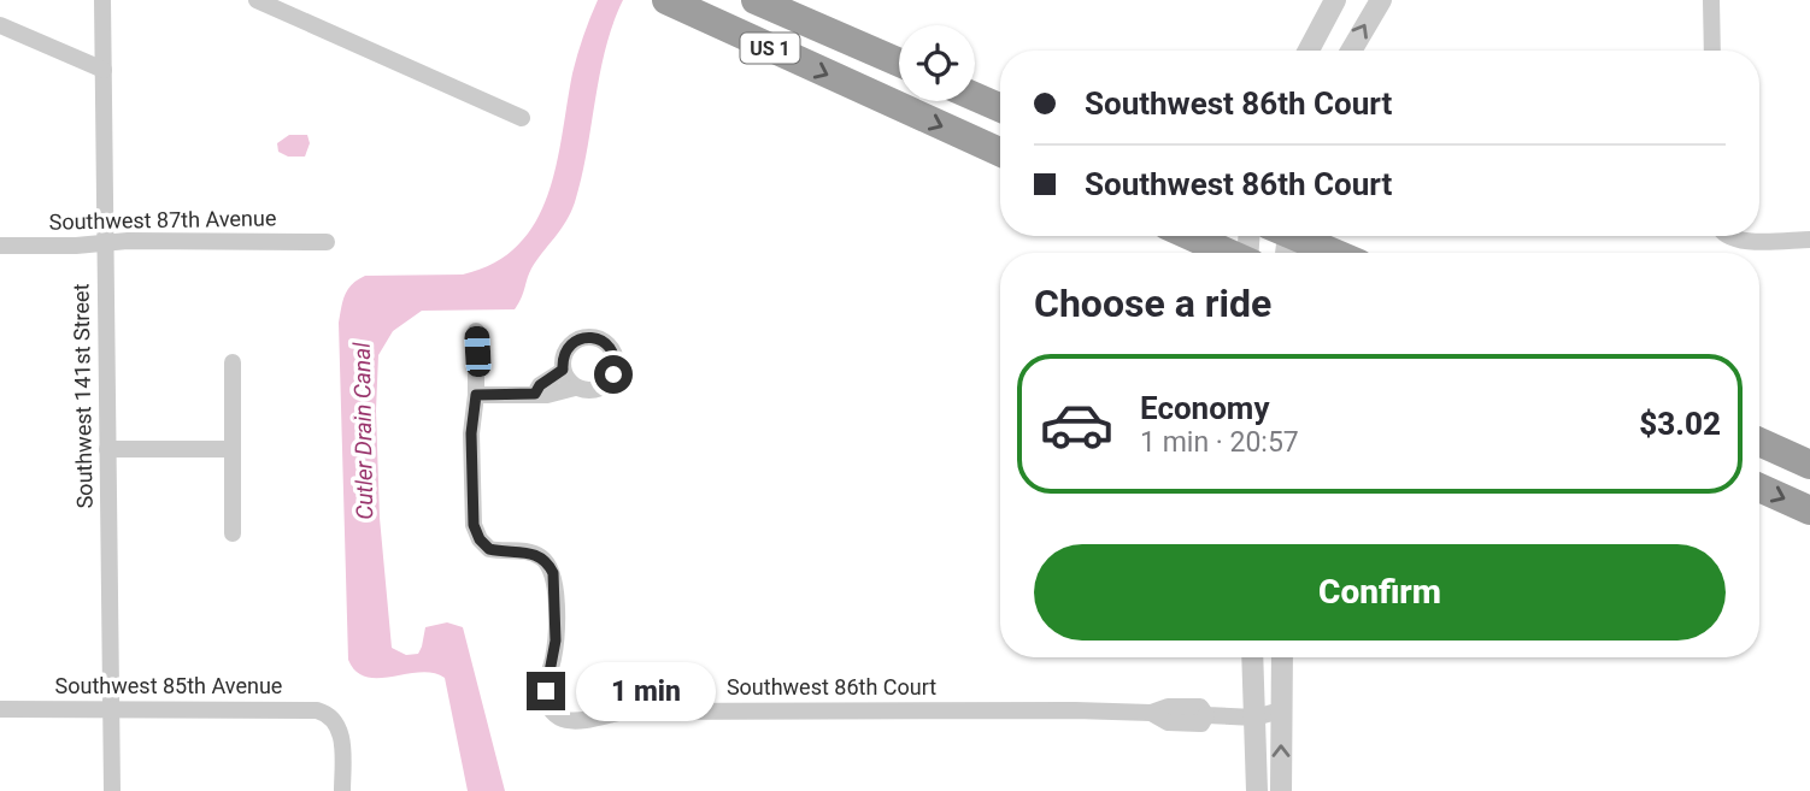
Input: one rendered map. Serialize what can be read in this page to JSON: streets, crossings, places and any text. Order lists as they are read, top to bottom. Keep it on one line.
{"streets":{"highway":["US 1"],"street":["Southwest 87th Avenue","Southwest 141st Street","Southwest 85th Avenue","Southwest 86th Court"]},"crossings":[["Southwest 87th Avenue","Southwest 141st Street"],["Southwest 141st Street","Southwest 85th Avenue"]],"water":["Cutler Drain Canal"],"page":{"banner":["Southwest 86th Court","Southwest 86th Court"],"heading":"Choose a ride","list":[{"name":"Economy","note":"1 min · 20:57","value":"$3.02"}],"buttons":"Confirm","bubble":"1 min"}}
